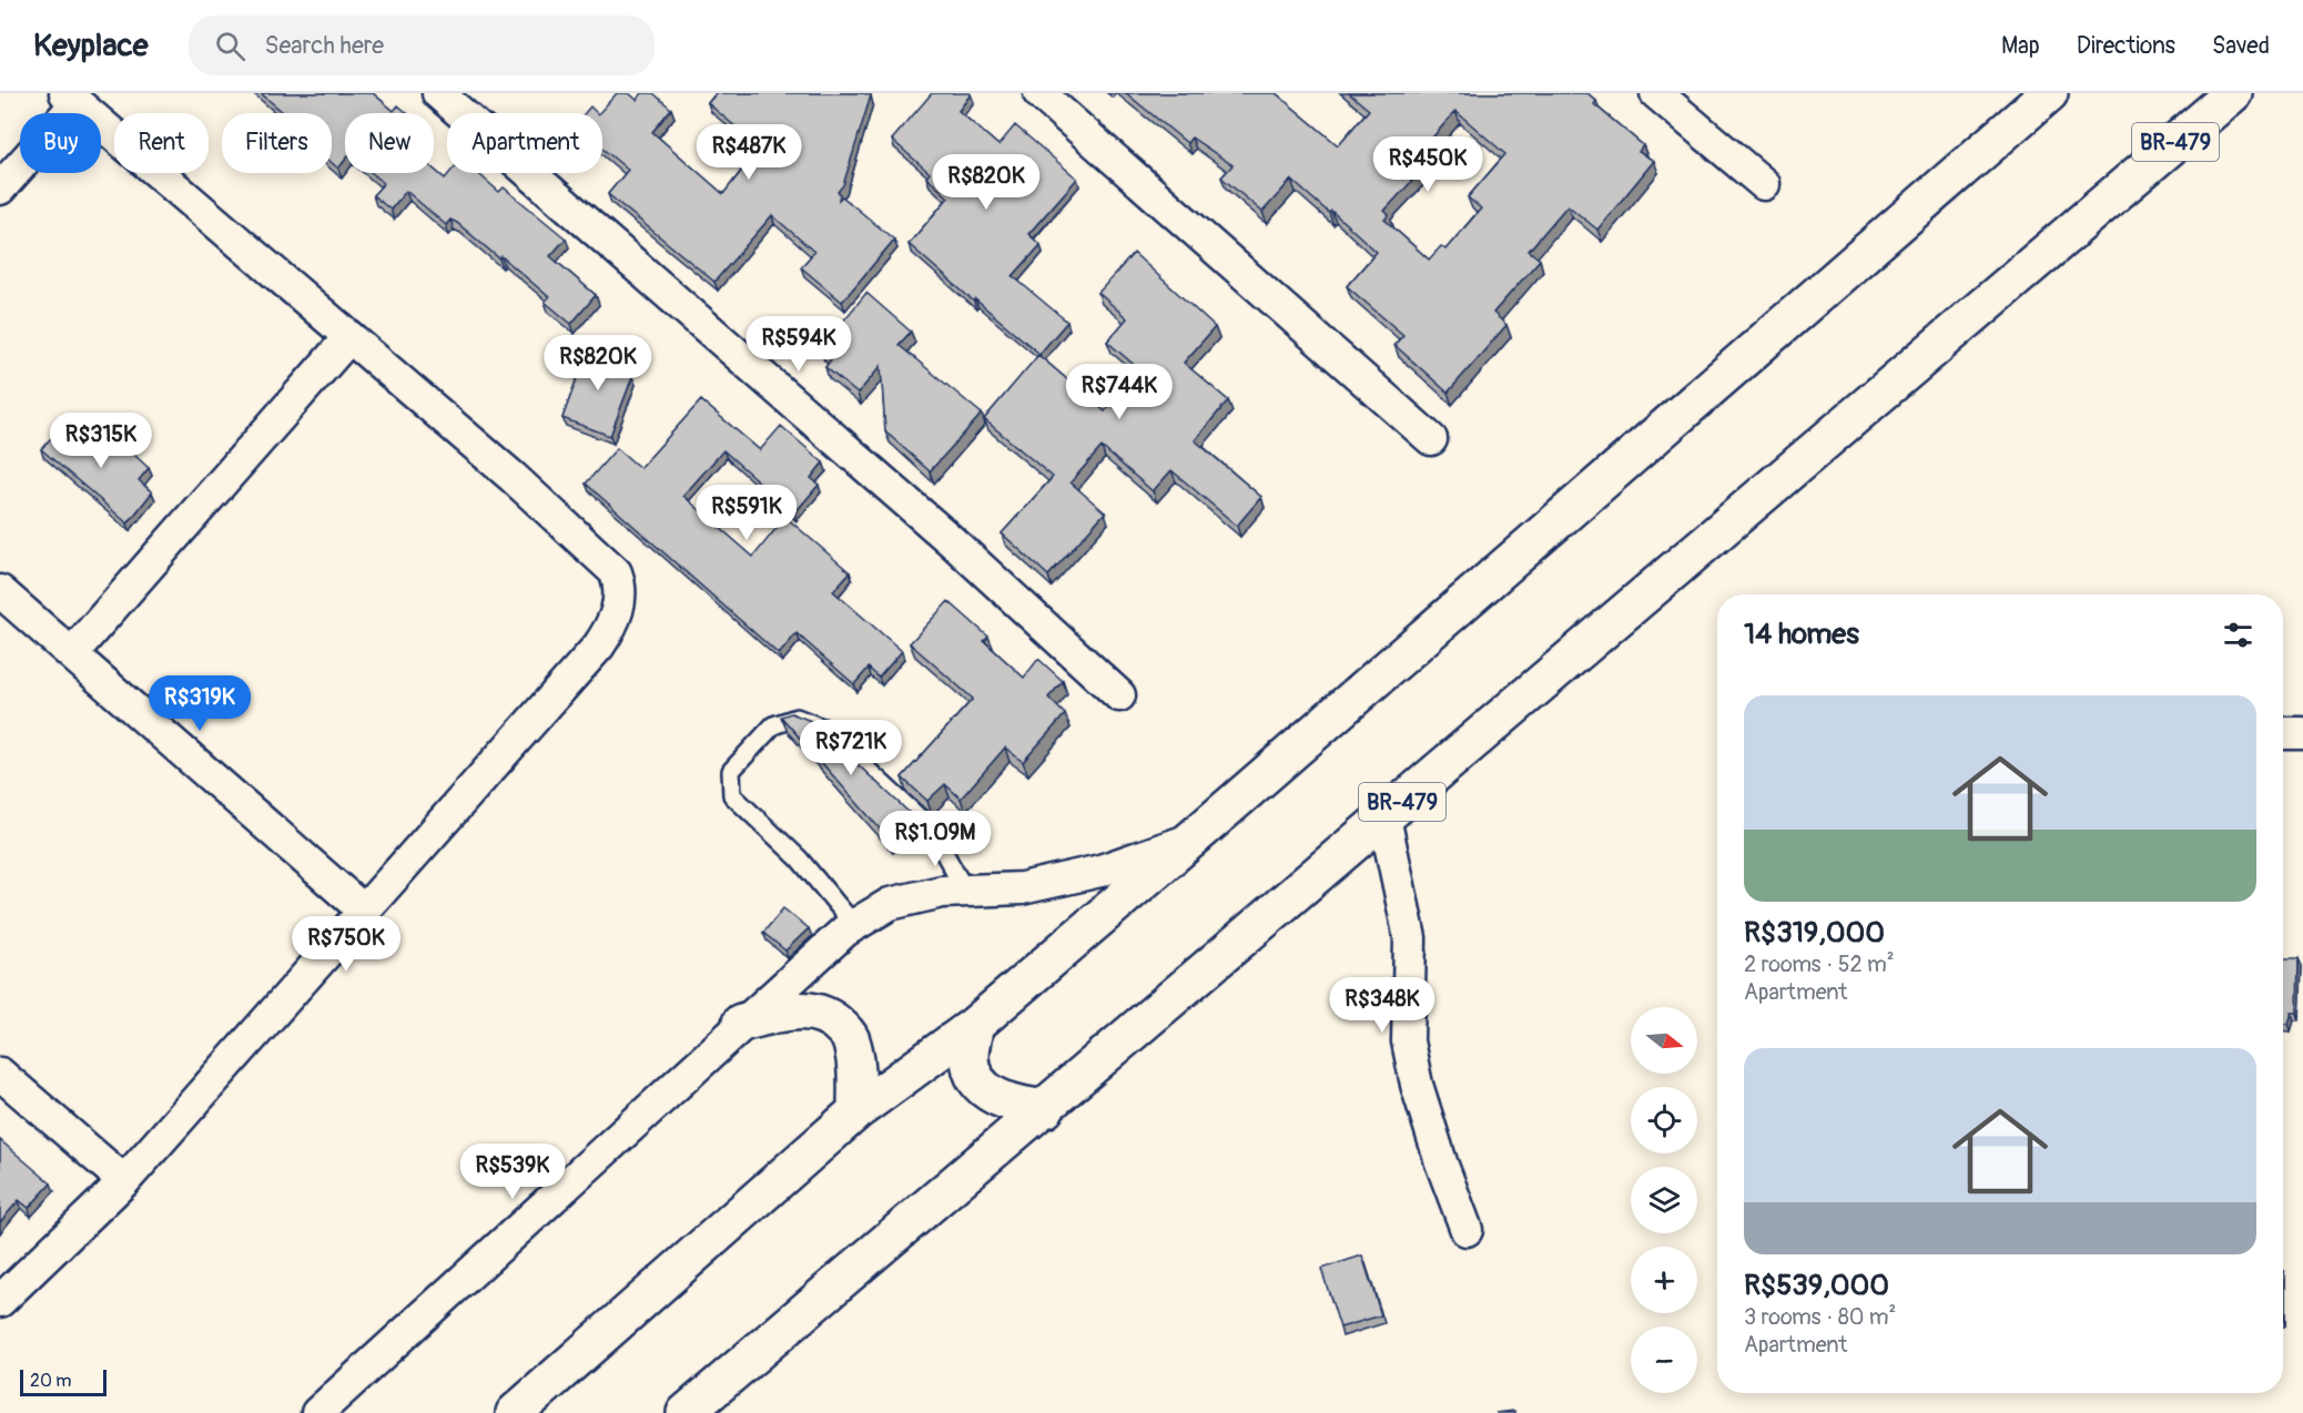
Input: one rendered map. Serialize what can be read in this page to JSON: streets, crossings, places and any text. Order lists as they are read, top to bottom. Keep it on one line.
{"streets":{"main road":["BR-479"]},"scale_bar":"20 m","north":"right","page":{"header":"Keyplace","search":"Search here","nav":["Map","Directions","Saved"],"chip":["Buy","Rent","Filters","New","Apartment"],"price":["R$487K","R$450K","R$820K","R$594K","R$820K","R$744K","R$315K","R$591K","R$319K","R$721K","R$1.09M","R$750K","R$348K","R$539K"],"heading":"14 homes","list":[{"name":"R$319,000","note":"2 rooms · 52 m² · Apartment"},{"name":"R$539,000","note":"3 rooms · 80 m² · Apartment"}],"map_buttons":["+","−"],"scale":"20 m"}}
